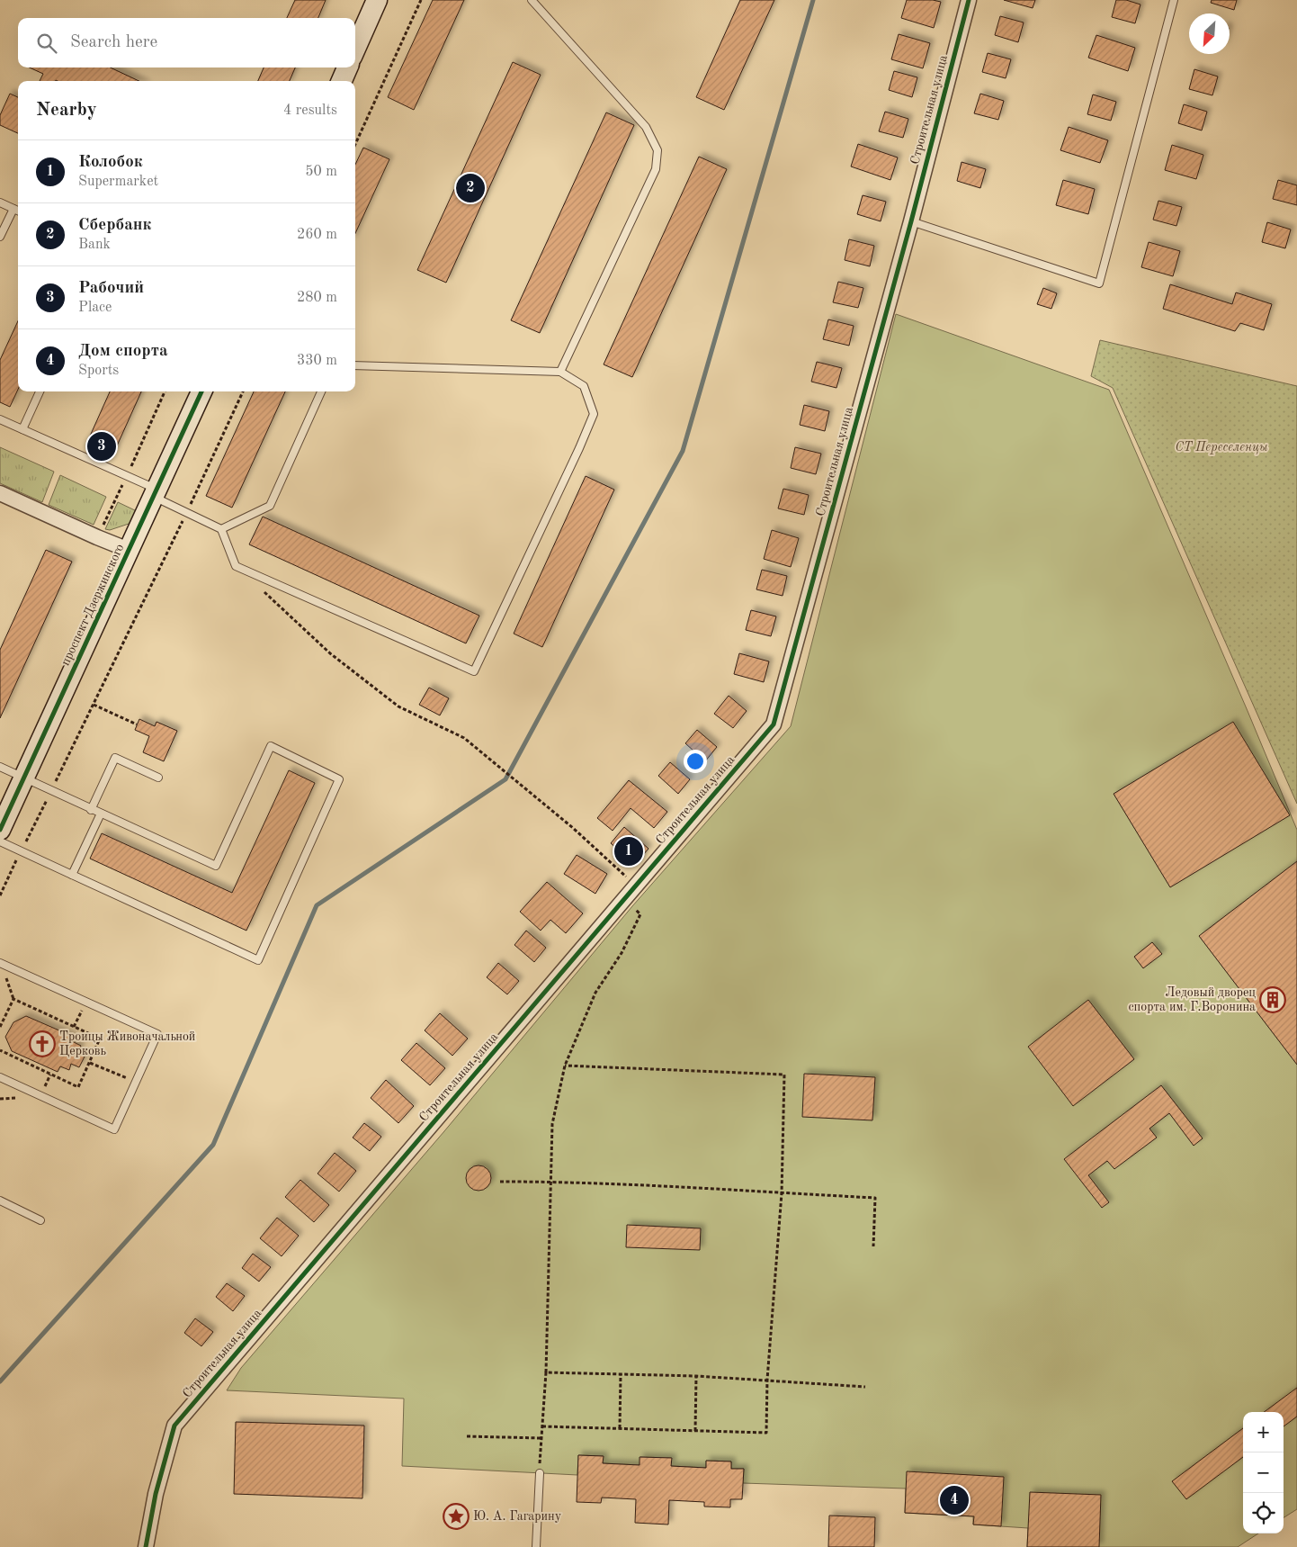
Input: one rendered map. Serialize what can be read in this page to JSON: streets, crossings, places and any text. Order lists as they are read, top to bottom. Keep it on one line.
{"streets":{"street":["Строительная улица","проспект Дзержинского"]},"parks":["СТ Переселенцы"],"places":{"building":["Ледовый дворец спорта им. Г.Воронина"],"church":["Троицы Живоначальной Церковь"],"place":["Ю. А. Гагарину"]},"north":"bottom left","page":{"search":"Search here","heading":["Nearby","4 results"],"list":[{"mark":"1","name":"Колобок","note":"Supermarket","value":"50 m"},{"mark":"2","name":"Сбербанк","note":"Bank","value":"260 m"},{"mark":"3","name":"Рабочий","note":"Place","value":"280 m"},{"mark":"4","name":"Дом спорта","note":"Sports","value":"330 m"}],"pins":["2","3","1","4"],"map_buttons":["+","−"]}}
